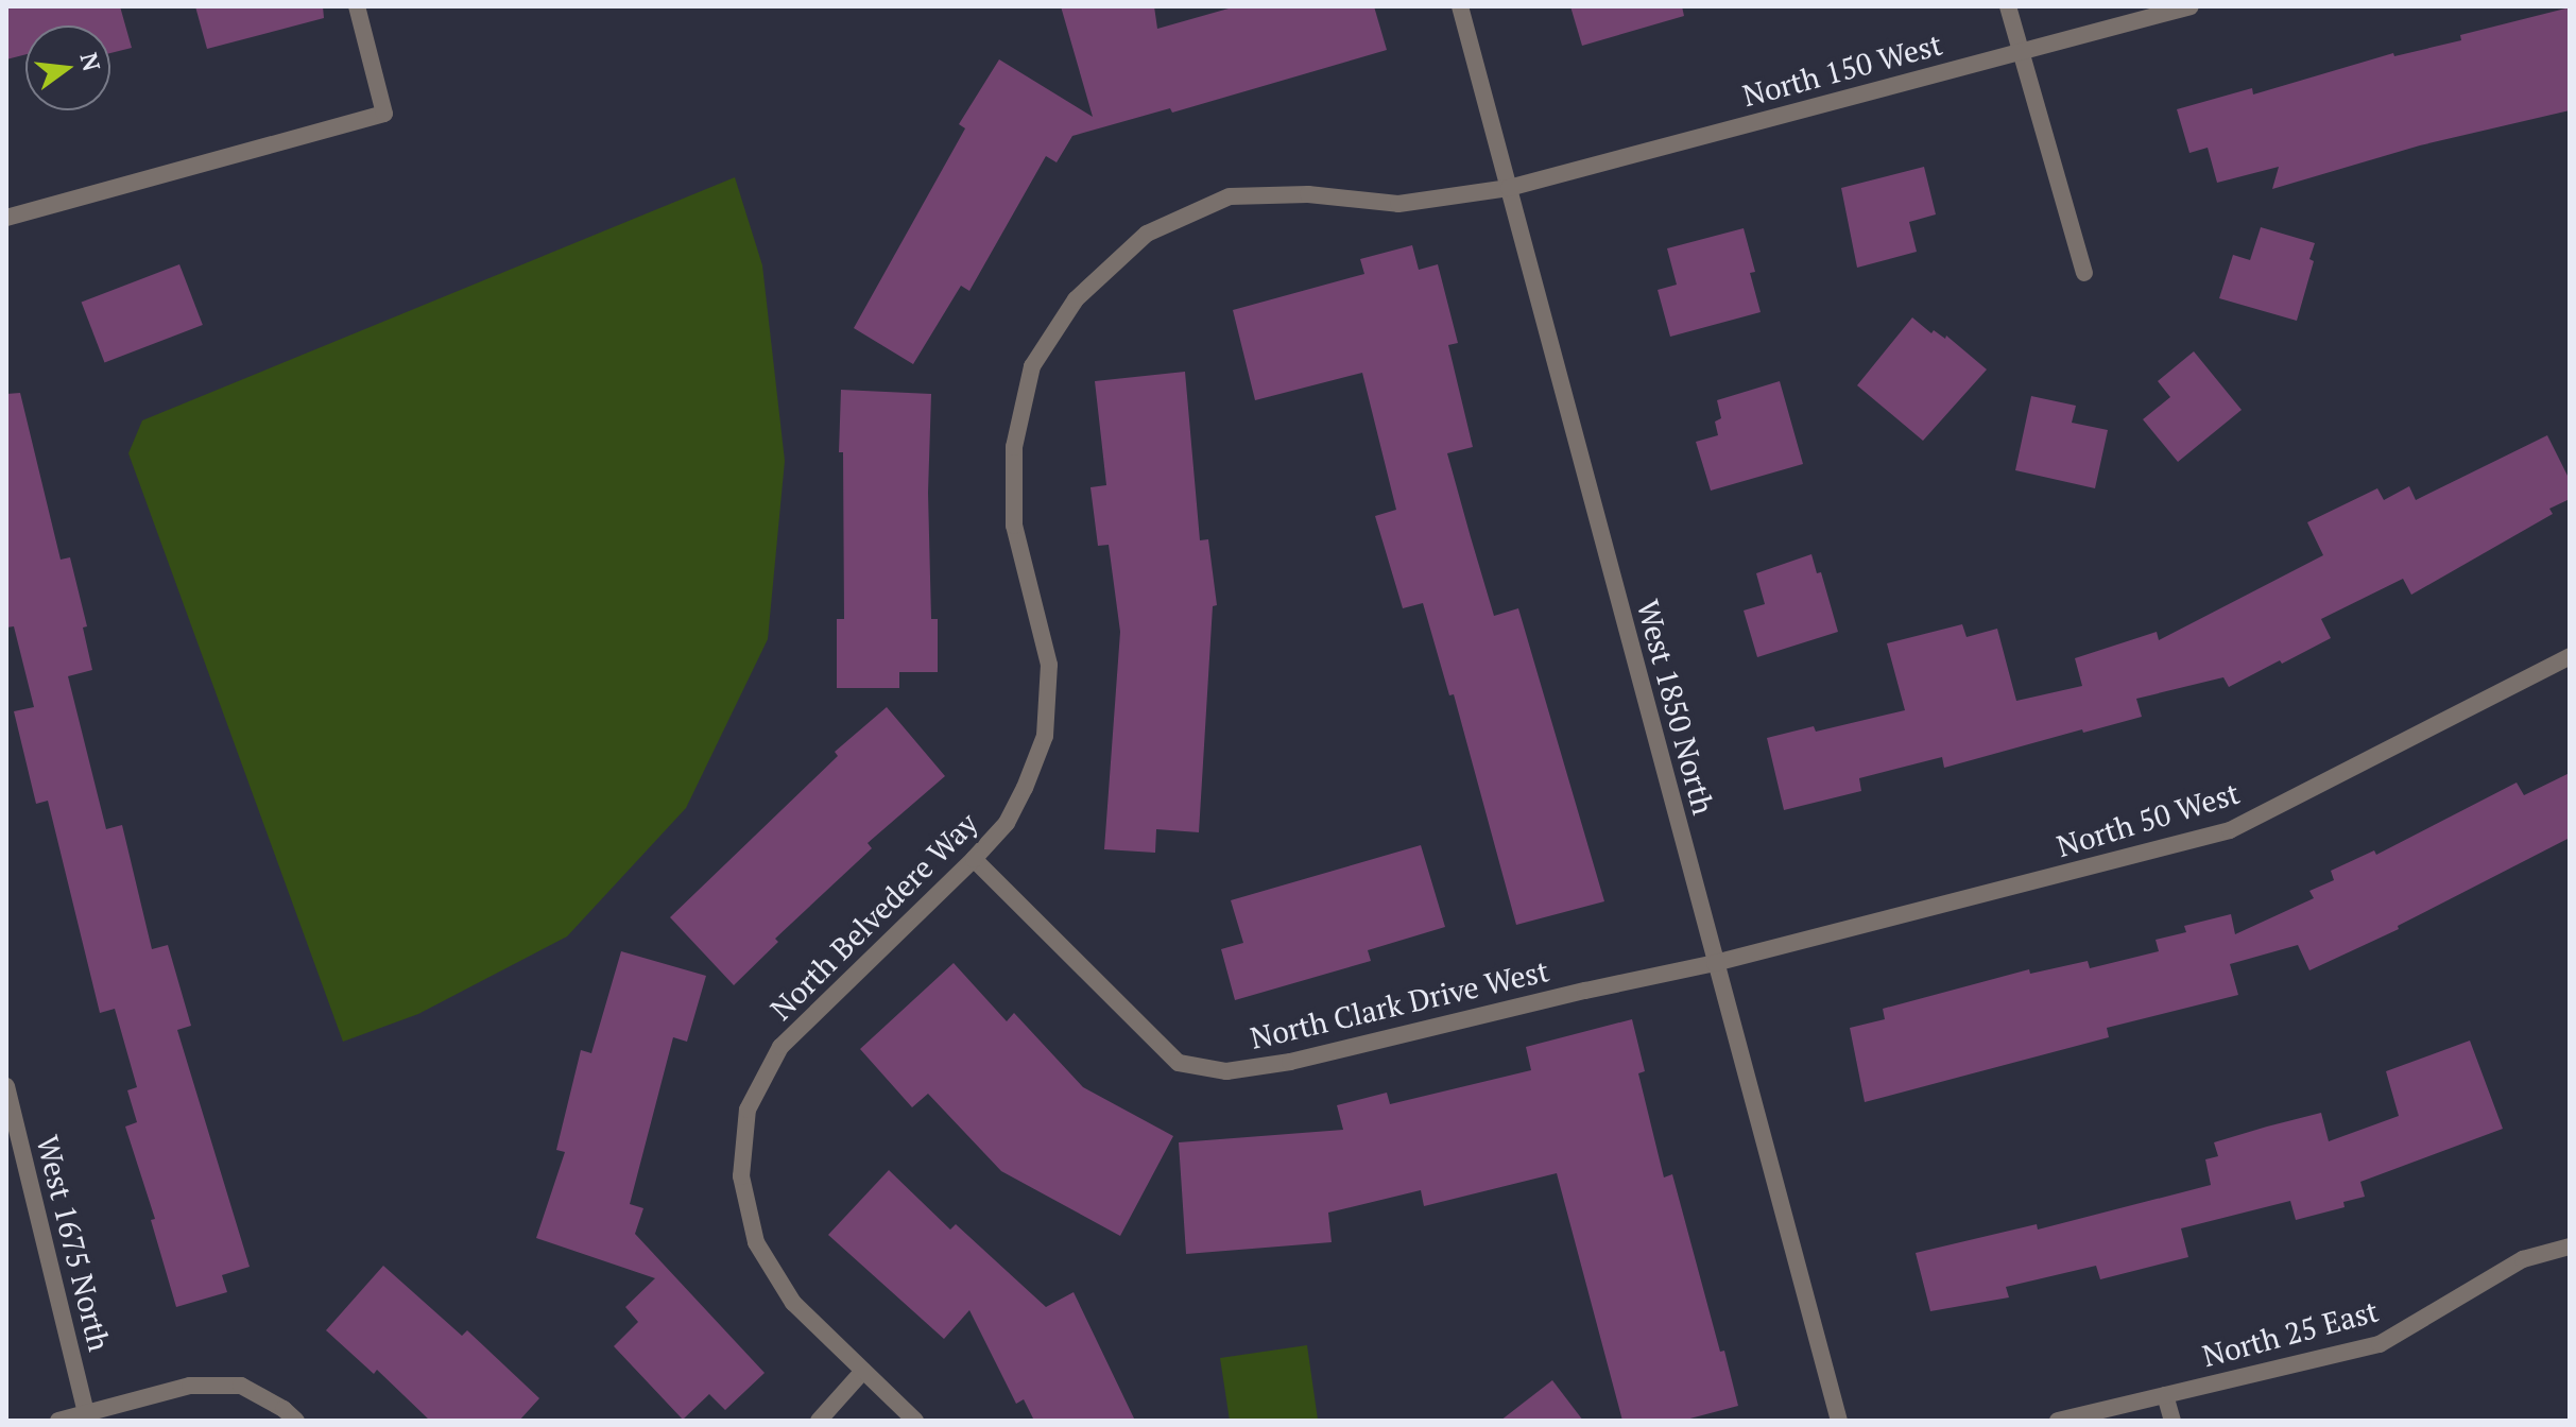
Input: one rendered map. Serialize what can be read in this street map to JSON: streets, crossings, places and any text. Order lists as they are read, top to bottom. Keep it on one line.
{"streets":{"street":["North 150 West","West 1850 North","North 50 West","North Belvedere Way","North Clark Drive West","West 1675 North","North 25 East"]},"crossings":[["North 150 West","West 1850 North"],["North 150 West","North Belvedere Way"],["West 1850 North","North 50 West"],["West 1850 North","North Belvedere Way"],["West 1850 North","North Clark Drive West"],["North 50 West","North Clark Drive West"],["North Belvedere Way","North Clark Drive West"]],"north":"right"}
